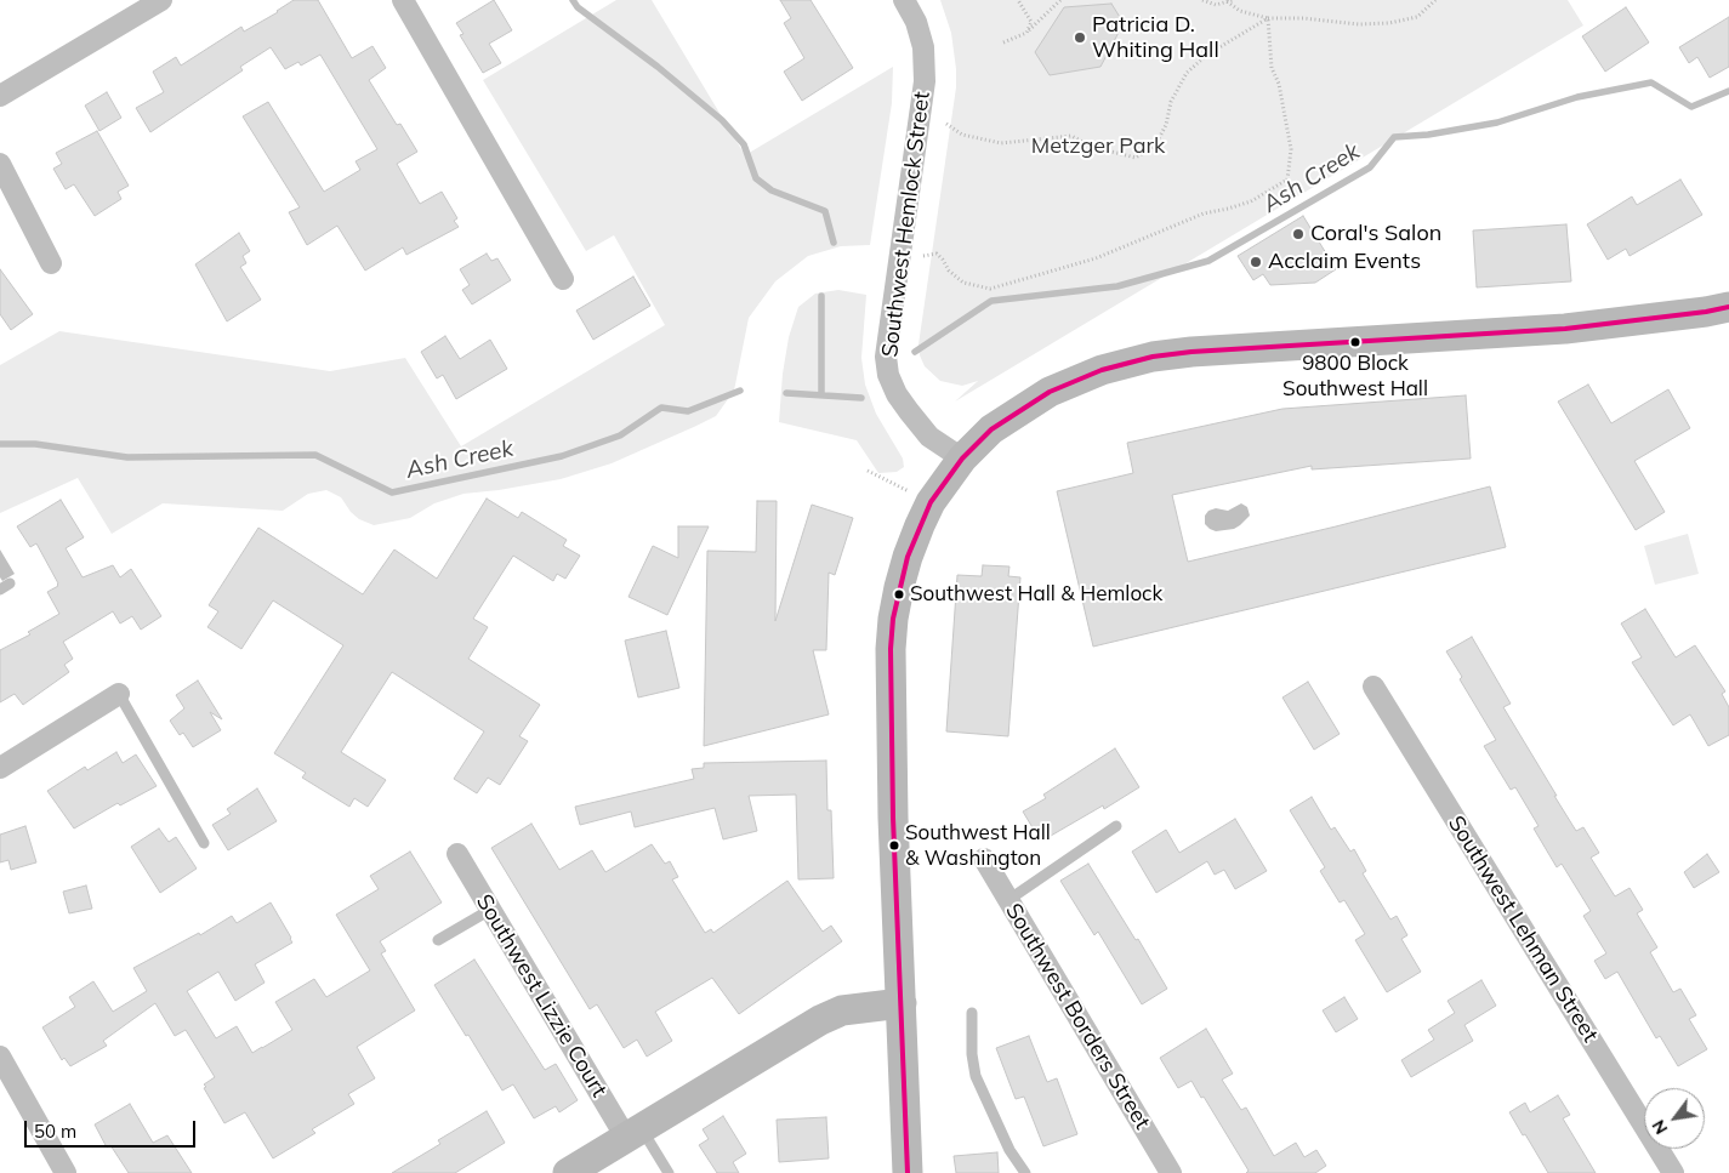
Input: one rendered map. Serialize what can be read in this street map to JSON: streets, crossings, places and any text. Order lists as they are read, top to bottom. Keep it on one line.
{"streets":{"street":["Southwest Hemlock Street","Southwest Lehman Street","Southwest Lizzie Court","Southwest Borders Street"]},"water":["Ash Creek"],"parks":["Metzger Park"],"places":["Patricia D. Whiting Hall","Coral's Salon","Acclaim Events","9800 Block Southwest Hall","Southwest Hall & Hemlock","Southwest Hall & Washington"],"scale_bar":"50 m","north":"bottom left"}
